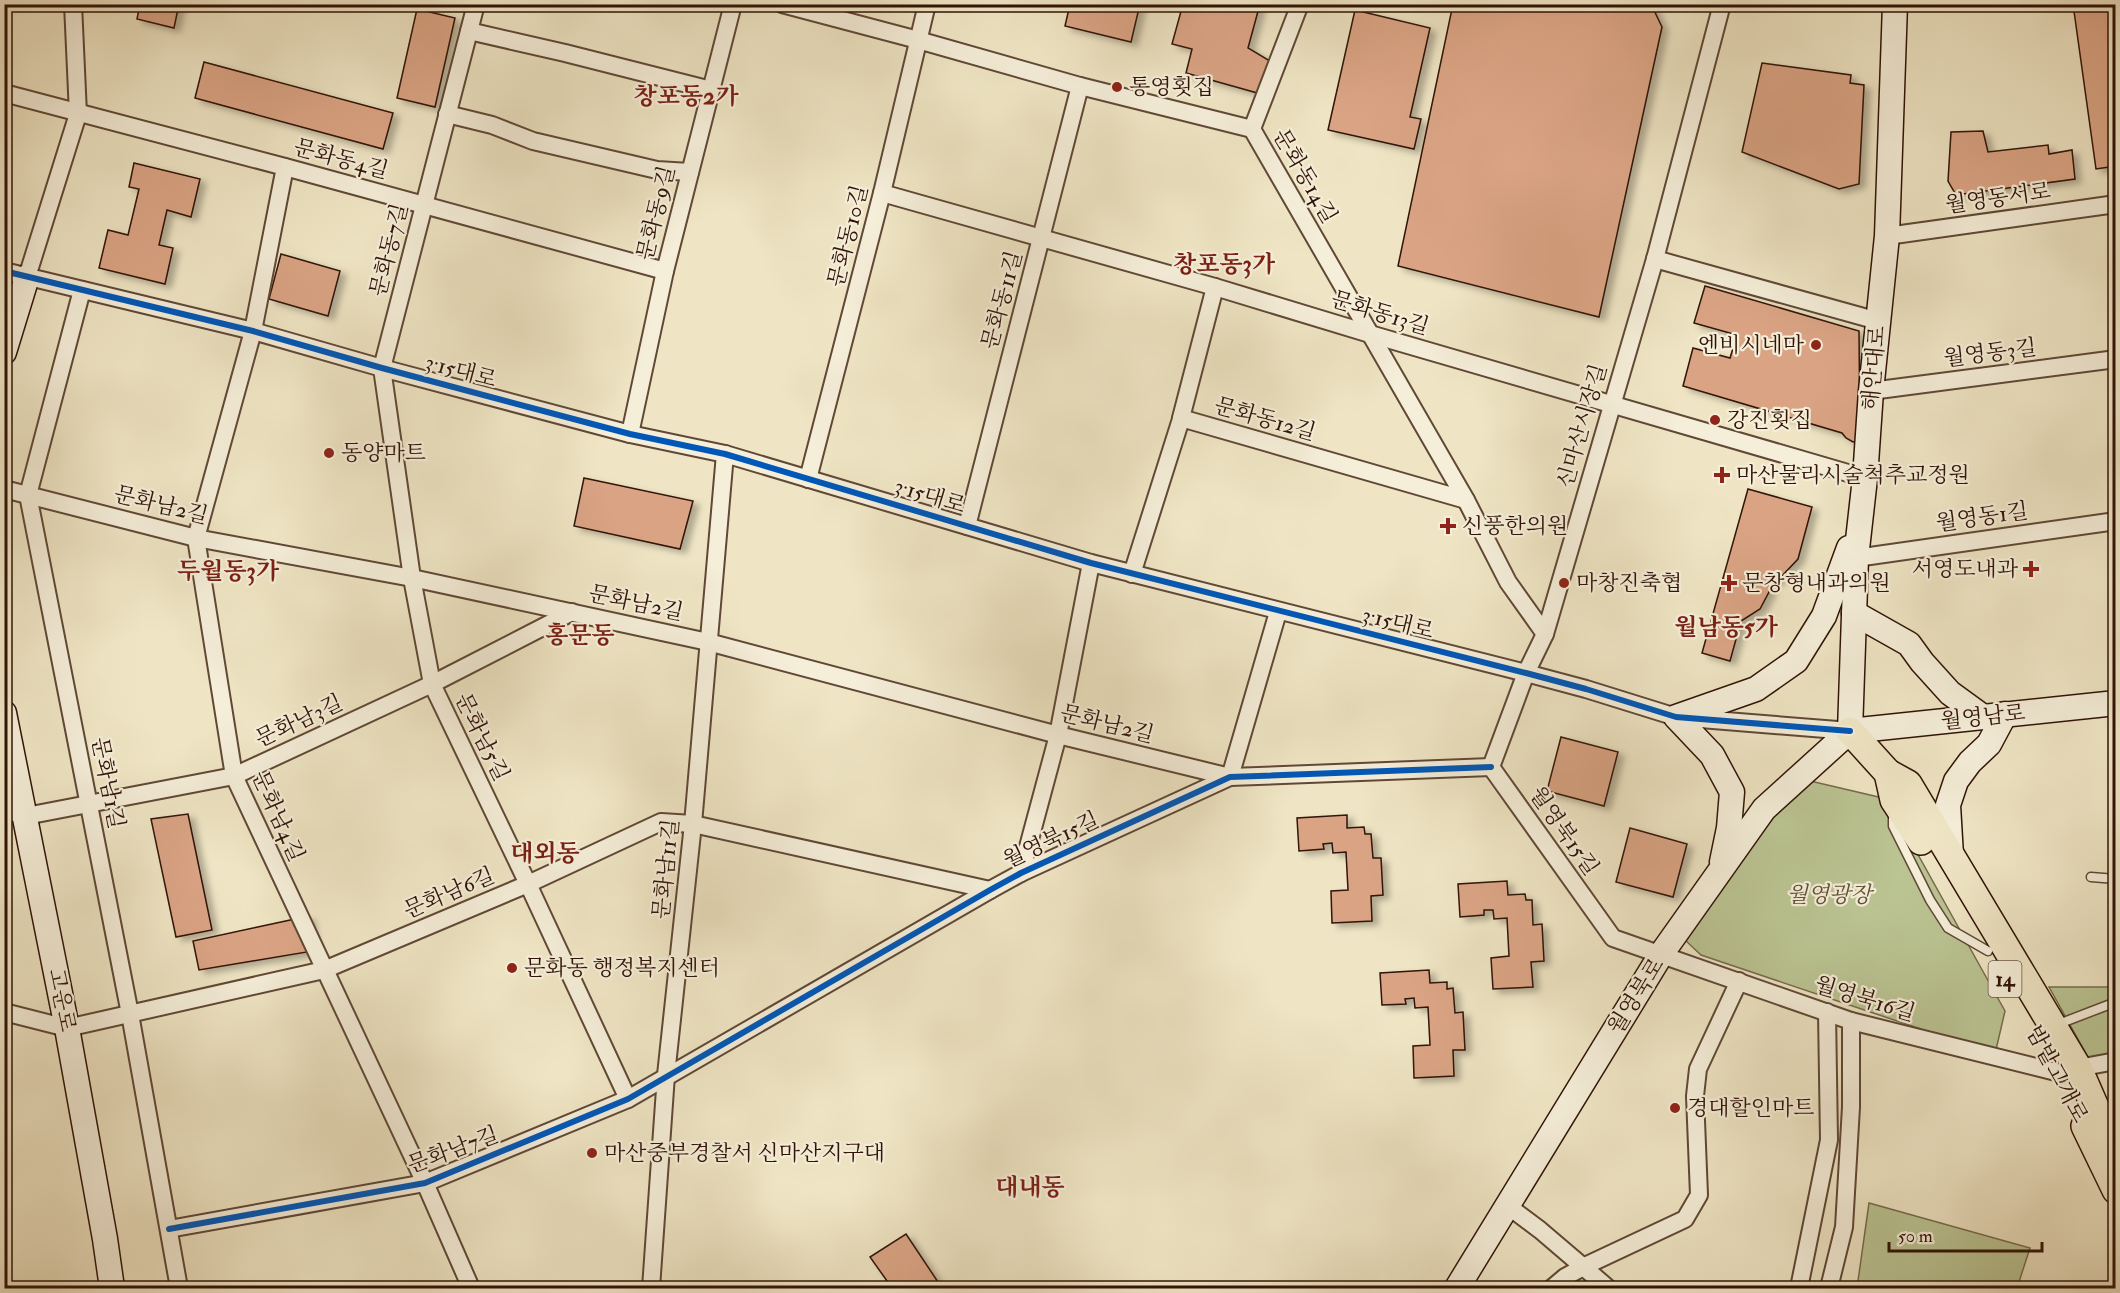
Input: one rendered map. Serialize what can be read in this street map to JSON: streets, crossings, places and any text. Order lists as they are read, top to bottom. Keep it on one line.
{"streets":{"main road":["해안대로","월영남로","14","월영북로","고운로","밤밭고개로"],"street":["문화동4길","문화동14길","월영동서로","문화동9길","문화동10길","문화동7길","문화동11길","문화동13길","월영동3길","3·15대로","문화동12길","신마산시장길","문화남2길","월영동1길","문화남3길","문화남5길","문화남1길","문화남4길","월영북15길","문화남11길","문화남6길","월영북16길","문화남7길"]},"crossings":[["문화동4길","문화동9길"],["문화동4길","문화동7길"],["문화동4길","문화남4길"],["문화동14길","문화동10길"],["문화동14길","문화동11길"],["문화동14길","문화동13길"],["문화동14길","문화동12길"],["문화동14길","신마산시장길"],["월영동서로","해안대로"],["문화동9길","3·15대로"],["문화동10길","문화동13길"],["문화동10길","3·15대로"],["문화동7길","3·15대로"],["문화동7길","문화남5길"],["문화동11길","문화동13길"],["문화동11길","3·15대로"],["문화동13길","해안대로"],["문화동13길","문화동12길"],["문화동13길","신마산시장길"],["월영동3길","해안대로"],["해안대로","3·15대로"],["해안대로","월영동1길"],["해안대로","월영남로"],["해안대로","월영북로"],["해안대로","밤밭고개로"],["3·15대로","신마산시장길"],["3·15대로","월영남로"],["3·15대로","문화남5길"],["3·15대로","문화남1길"],["3·15대로","문화남4길"],["3·15대로","문화남11길"],["3·15대로","월영북로"],["3·15대로","밤밭고개로"],["신마산시장길","월영북15길"],["문화남2길","문화남3길"],["문화남2길","문화남5길"],["문화남2길","문화남1길"],["문화남2길","문화남4길"],["문화남2길","월영북15길"],["문화남2길","문화남11길"],["월영남로","월영북로"],["월영남로","밤밭고개로"],["문화남3길","문화남5길"],["문화남3길","문화남1길"],["문화남3길","문화남4길"],["문화남3길","고운로"],["문화남5길","문화남6길"],["문화남5길","문화남7길"],["문화남1길","문화남6길"],["문화남1길","문화남7길"],["문화남4길","문화남6길"],["문화남4길","문화남7길"],["월영북15길","문화남11길"],["월영북15길","문화남6길"],["월영북15길","월영북로"],["월영북15길","월영북16길"],["월영북15길","문화남7길"],["문화남11길","문화남6길"],["문화남11길","문화남7길"],["문화남6길","고운로"],["월영북로","월영북16길"],["월영북로","밤밭고개로"],["월영북16길","밤밭고개로"]],"districts":["창포동2가","창포동3가","두월동3가","월남동5가","홍문동","대외동","대내동"],"parks":["월영광장"],"places":{"other":["통영횟집","엔비시네마","강진횟집","동양마트","마창진축협","문화동 행정복지센터","경대할인마트","마산중부경찰서 신마산지구대"],"health":["마산물리시술척추교정원","신풍한의원","서영도내과","문창형내과의원"]},"scale_bar":"50 m"}
